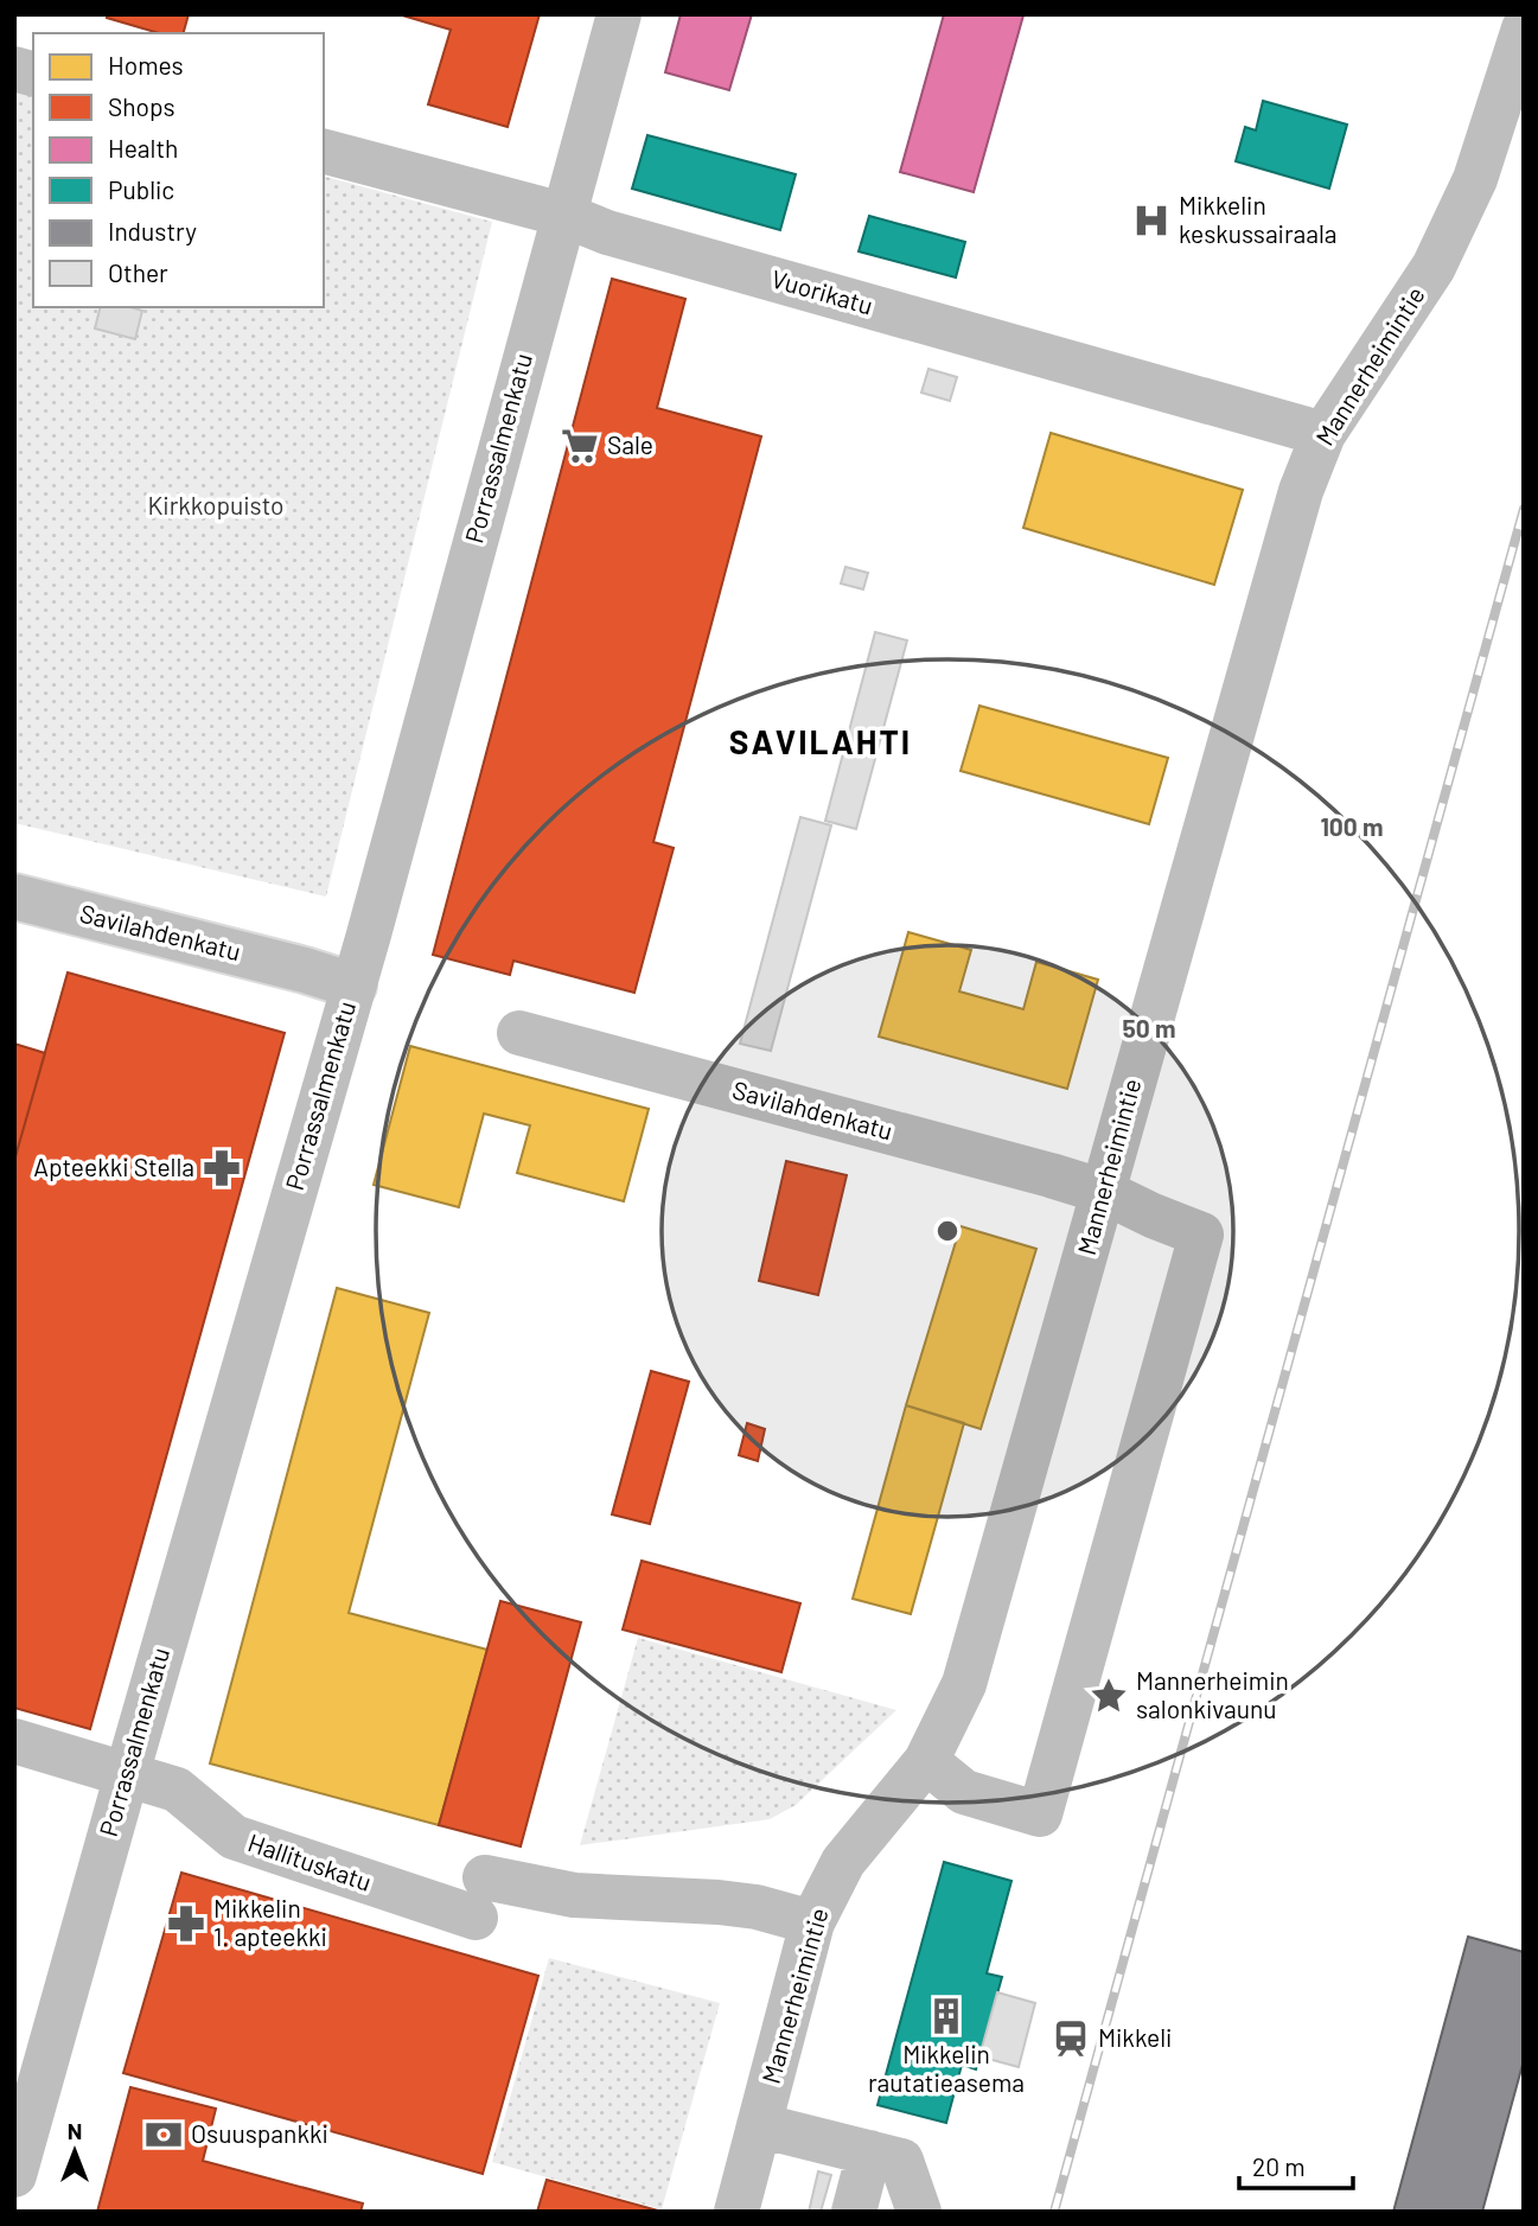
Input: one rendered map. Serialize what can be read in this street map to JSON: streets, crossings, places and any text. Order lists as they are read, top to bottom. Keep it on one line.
{"streets":{"street":["Vuorikatu","Mannerheimintie","Porrassalmenkatu","Savilahdenkatu","Hallituskatu"]},"crossings":[["Vuorikatu","Mannerheimintie"],["Vuorikatu","Porrassalmenkatu"],["Mannerheimintie","Savilahdenkatu"],["Mannerheimintie","Hallituskatu"],["Porrassalmenkatu","Savilahdenkatu"],["Porrassalmenkatu","Hallituskatu"]],"districts":["SAVILAHTI"],"parks":["Kirkkopuisto"],"places":{"hospital":["Mikkelin keskussairaala"],"supermarket":["Sale"],"pharmacy":["Apteekki Stella","Mikkelin 1. apteekki"],"place":["Mannerheimin salonkivaunu"],"building":["Mikkelin rautatieasema"],"station":["Mikkeli"],"bank":["Osuuspankki"]},"legend":["Homes","Shops","Health","Public","Industry","Other"],"scale_bar":"20 m","north":"top","rings":["100 m","50 m"]}
